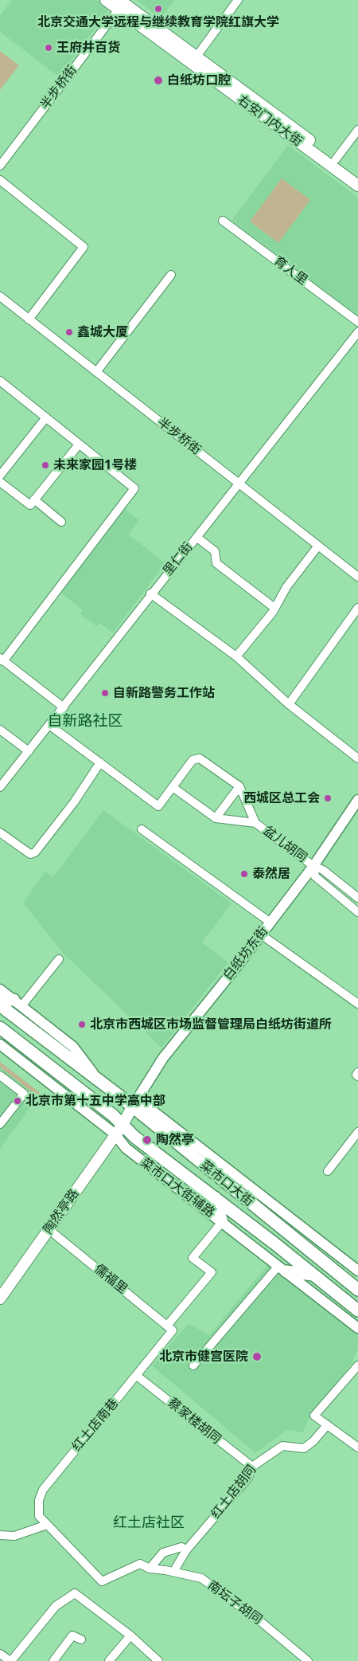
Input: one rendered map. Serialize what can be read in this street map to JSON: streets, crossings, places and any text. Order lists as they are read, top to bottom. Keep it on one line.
{"streets":{"main road":["右安门内大街","菜市口大街","陶然亭路"],"street":["半步桥街","育人里","里仁街","盆儿胡同","白纸坊东街","菜市口大街辅路","儒福里","蔡家楼胡同","红土店南巷","红土店胡同","南坛子胡同"]},"crossings":[["半步桥街","右安门内大街"],["半步桥街","里仁街"],["盆儿胡同","白纸坊东街"],["白纸坊东街","菜市口大街"],["白纸坊东街","陶然亭路"],["菜市口大街","菜市口大街辅路"],["菜市口大街","陶然亭路"],["菜市口大街辅路","陶然亭路"],["菜市口大街辅路","红土店南巷"],["陶然亭路","儒福里"],["儒福里","红土店南巷"],["蔡家楼胡同","红土店南巷"],["蔡家楼胡同","红土店胡同"],["红土店胡同","南坛子胡同"]],"districts":["自新路社区","红土店社区"],"places":["北京交通大学远程与继续教育学院红旗大学","王府井百货","白纸坊口腔","鑫城大厦","未来家园1号楼","自新路警务工作站","西城区总工会","泰然居","北京市西城区市场监督管理局白纸坊街道所","北京市第十五中学高中部","陶然亭","北京市健宫医院"]}
